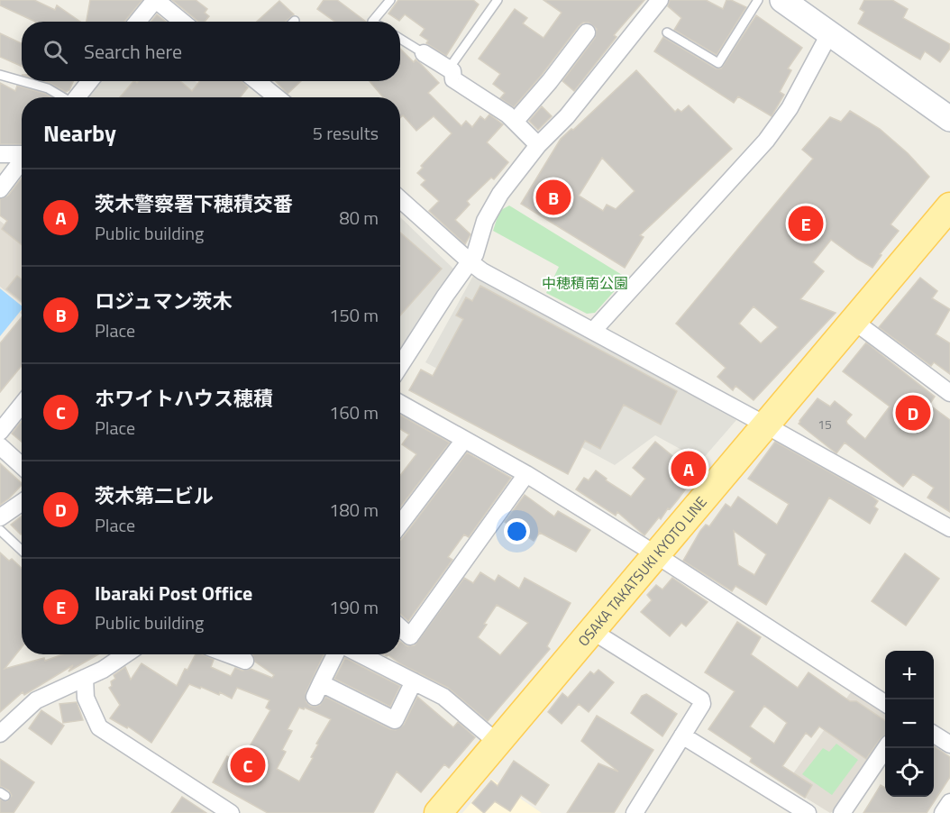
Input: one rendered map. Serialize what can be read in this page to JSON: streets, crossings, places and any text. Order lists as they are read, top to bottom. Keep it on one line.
{"streets":{"main road":["OSAKA TAKATSUKI KYOTO LINE"]},"parks":["中穂積南公園"],"house_numbers":["15"],"page":{"search":"Search here","heading":["Nearby","5 results"],"list":[{"mark":"A","name":"茨木警察署下穂積交番","note":"Public building","value":"80 m"},{"mark":"B","name":"ロジュマン茨木","note":"Place","value":"150 m"},{"mark":"C","name":"ホワイトハウス穂積","note":"Place","value":"160 m"},{"mark":"D","name":"茨木第二ビル","note":"Place","value":"180 m"},{"mark":"E","name":"Ibaraki Post Office","note":"Public building","value":"190 m"}],"pins":["B","E","D","A","C"],"map_buttons":["+","−"]}}
